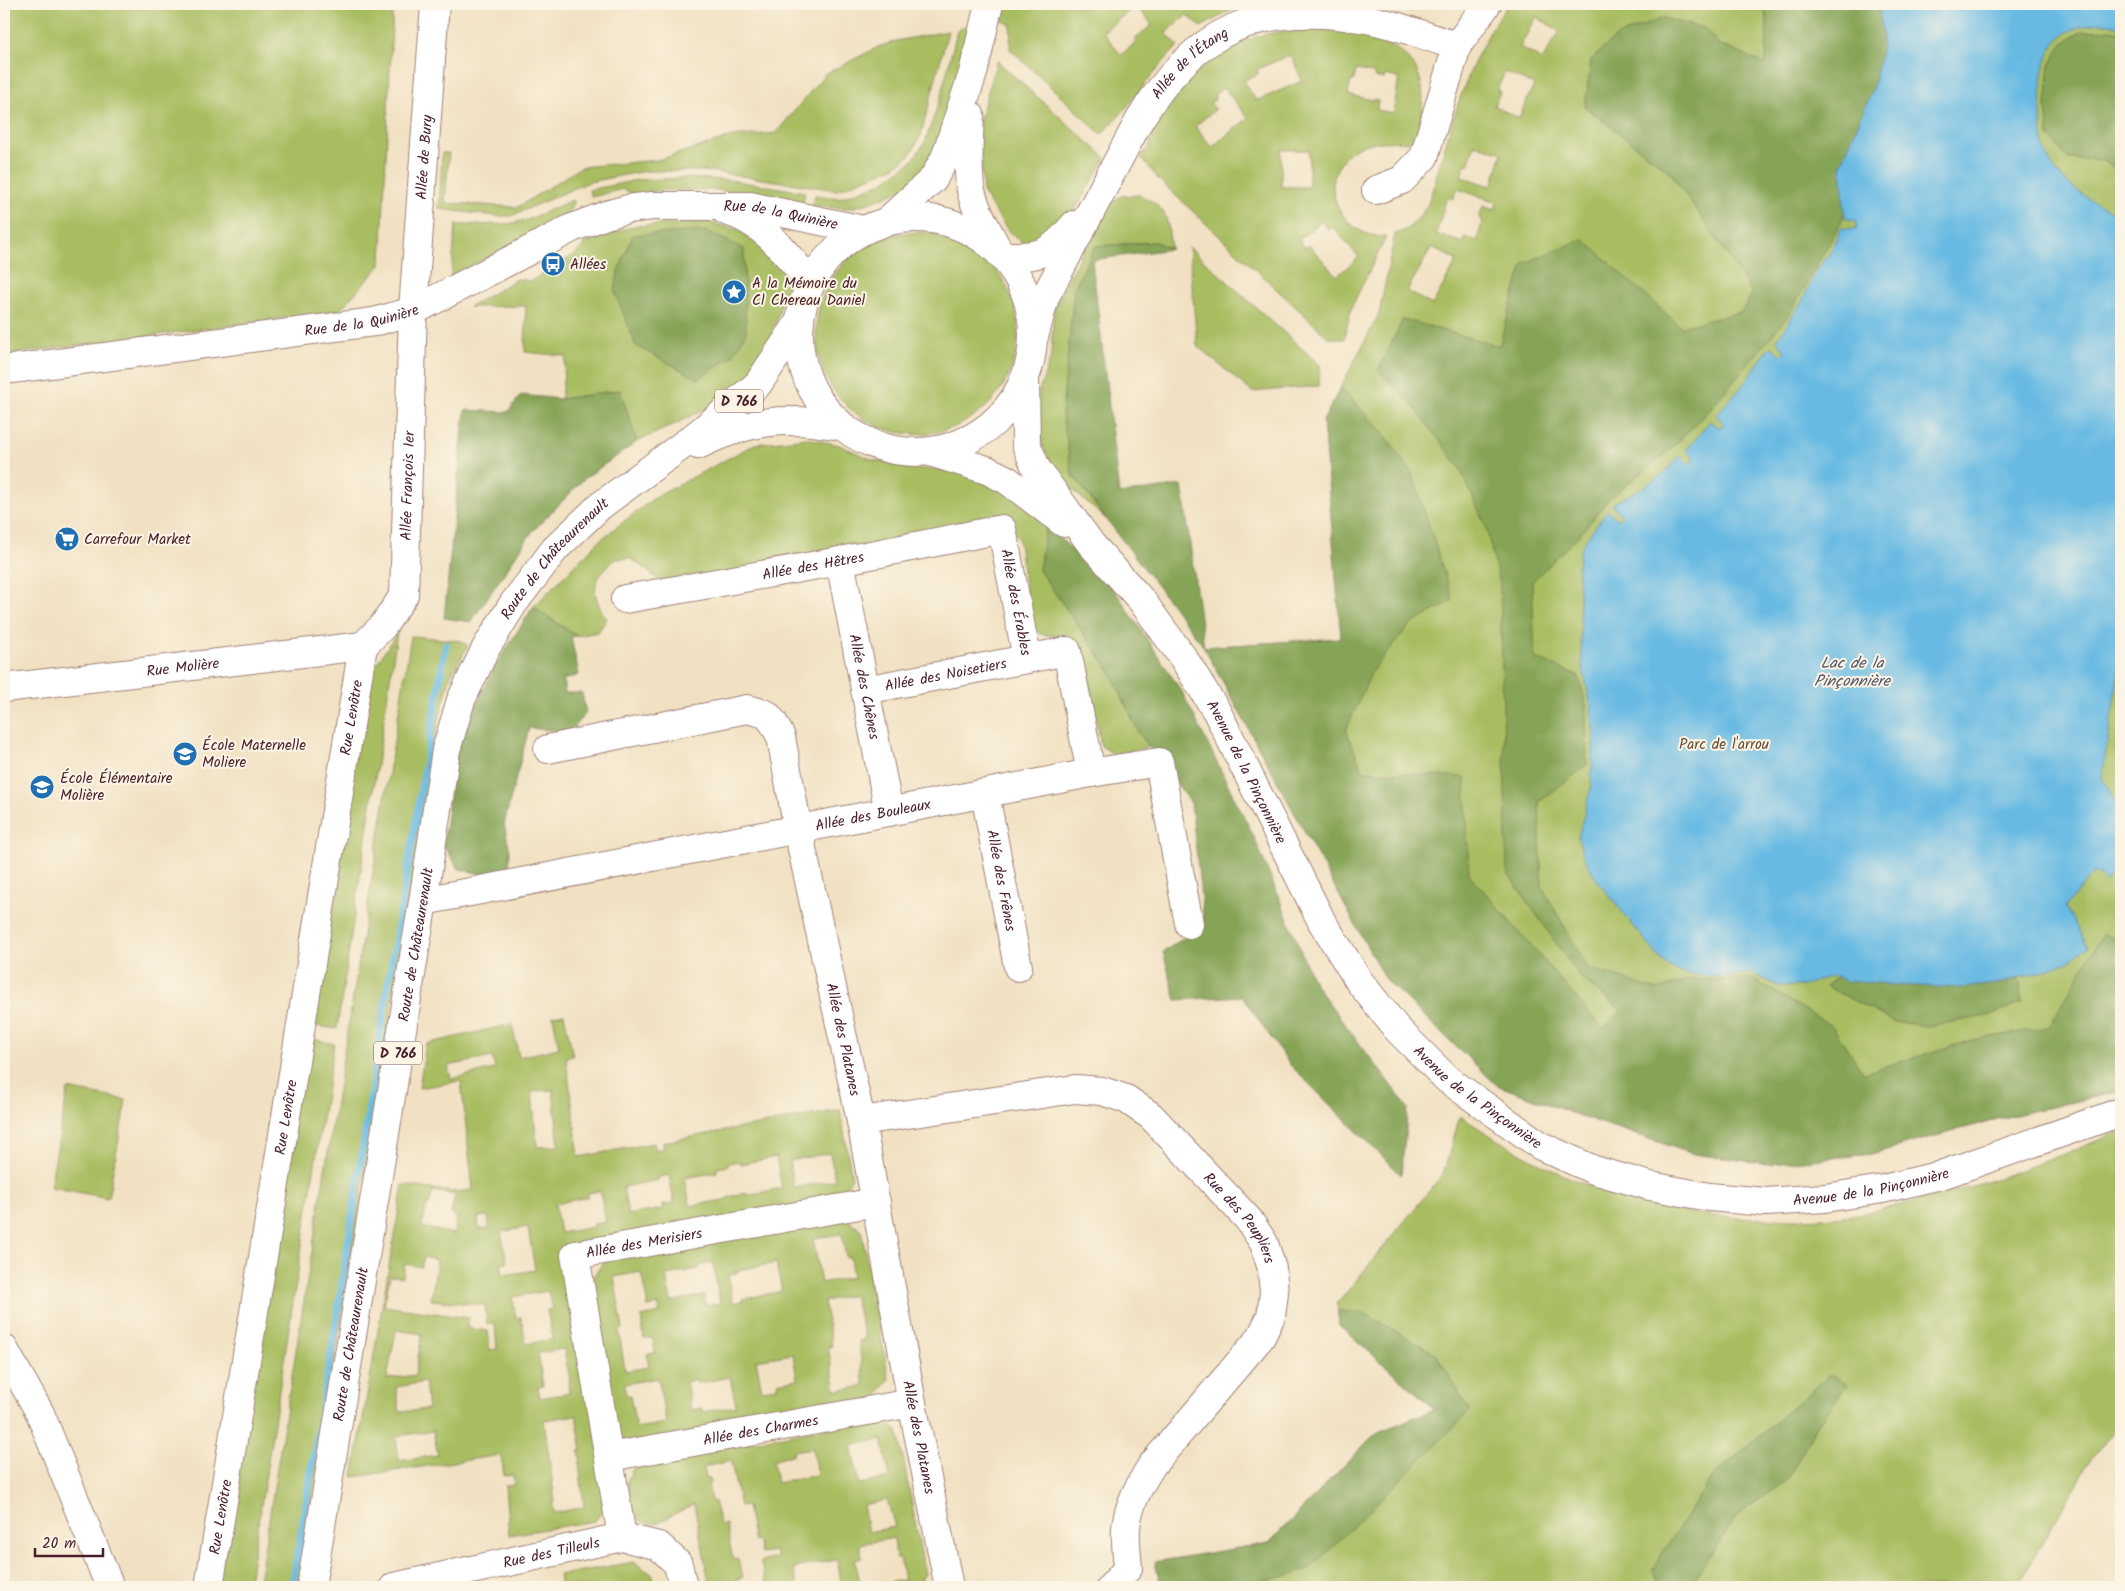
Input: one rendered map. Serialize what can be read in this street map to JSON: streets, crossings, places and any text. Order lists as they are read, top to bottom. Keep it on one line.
{"streets":{"street":["Allée de l'Étang","Allée de Bury","Rue de la Quinière","D 766","Allée François 1er","Route de Châteaurenault","Allée des Hêtres","Allée des Érables","Rue Molière","Allée des Noisetiers","Allée des Chênes","Rue Lenôtre","Avenue de la Pinçonnière","Allée des Bouleaux","Allée des Frênes","Allée des Platanes","Rue des Peupliers","Allée des Merisiers","Allée des Charmes","Rue des Tilleuls"]},"crossings":[["Allée de l'Étang","D 766"],["Allée de Bury","Rue de la Quinière"],["Allée de Bury","Allée François 1er"],["Rue de la Quinière","D 766"],["Rue de la Quinière","Allée François 1er"],["D 766","Route de Châteaurenault"],["D 766","Avenue de la Pinçonnière"],["Allée François 1er","Rue Molière"],["Allée François 1er","Rue Lenôtre"],["Route de Châteaurenault","Allée des Bouleaux"],["Allée des Hêtres","Allée des Érables"],["Allée des Hêtres","Allée des Chênes"],["Allée des Érables","Allée des Noisetiers"],["Allée des Érables","Allée des Bouleaux"],["Rue Molière","Rue Lenôtre"],["Allée des Noisetiers","Allée des Chênes"],["Allée des Chênes","Allée des Bouleaux"],["Allée des Bouleaux","Allée des Frênes"],["Allée des Bouleaux","Allée des Platanes"],["Allée des Platanes","Rue des Peupliers"],["Allée des Platanes","Allée des Merisiers"],["Allée des Platanes","Allée des Charmes"],["Allée des Merisiers","Allée des Charmes"],["Allée des Merisiers","Rue des Tilleuls"]],"water":["Lac de la Pinçonnière"],"parks":["Parc de l'arrou"],"places":{"bus stop":["Allées"],"place":["A la Mémoire du Cl Chereau Daniel"],"supermarket":["Carrefour Market"],"school or university":["École Maternelle Moliere","École Élémentaire Molière"]},"scale_bar":"20 m"}
